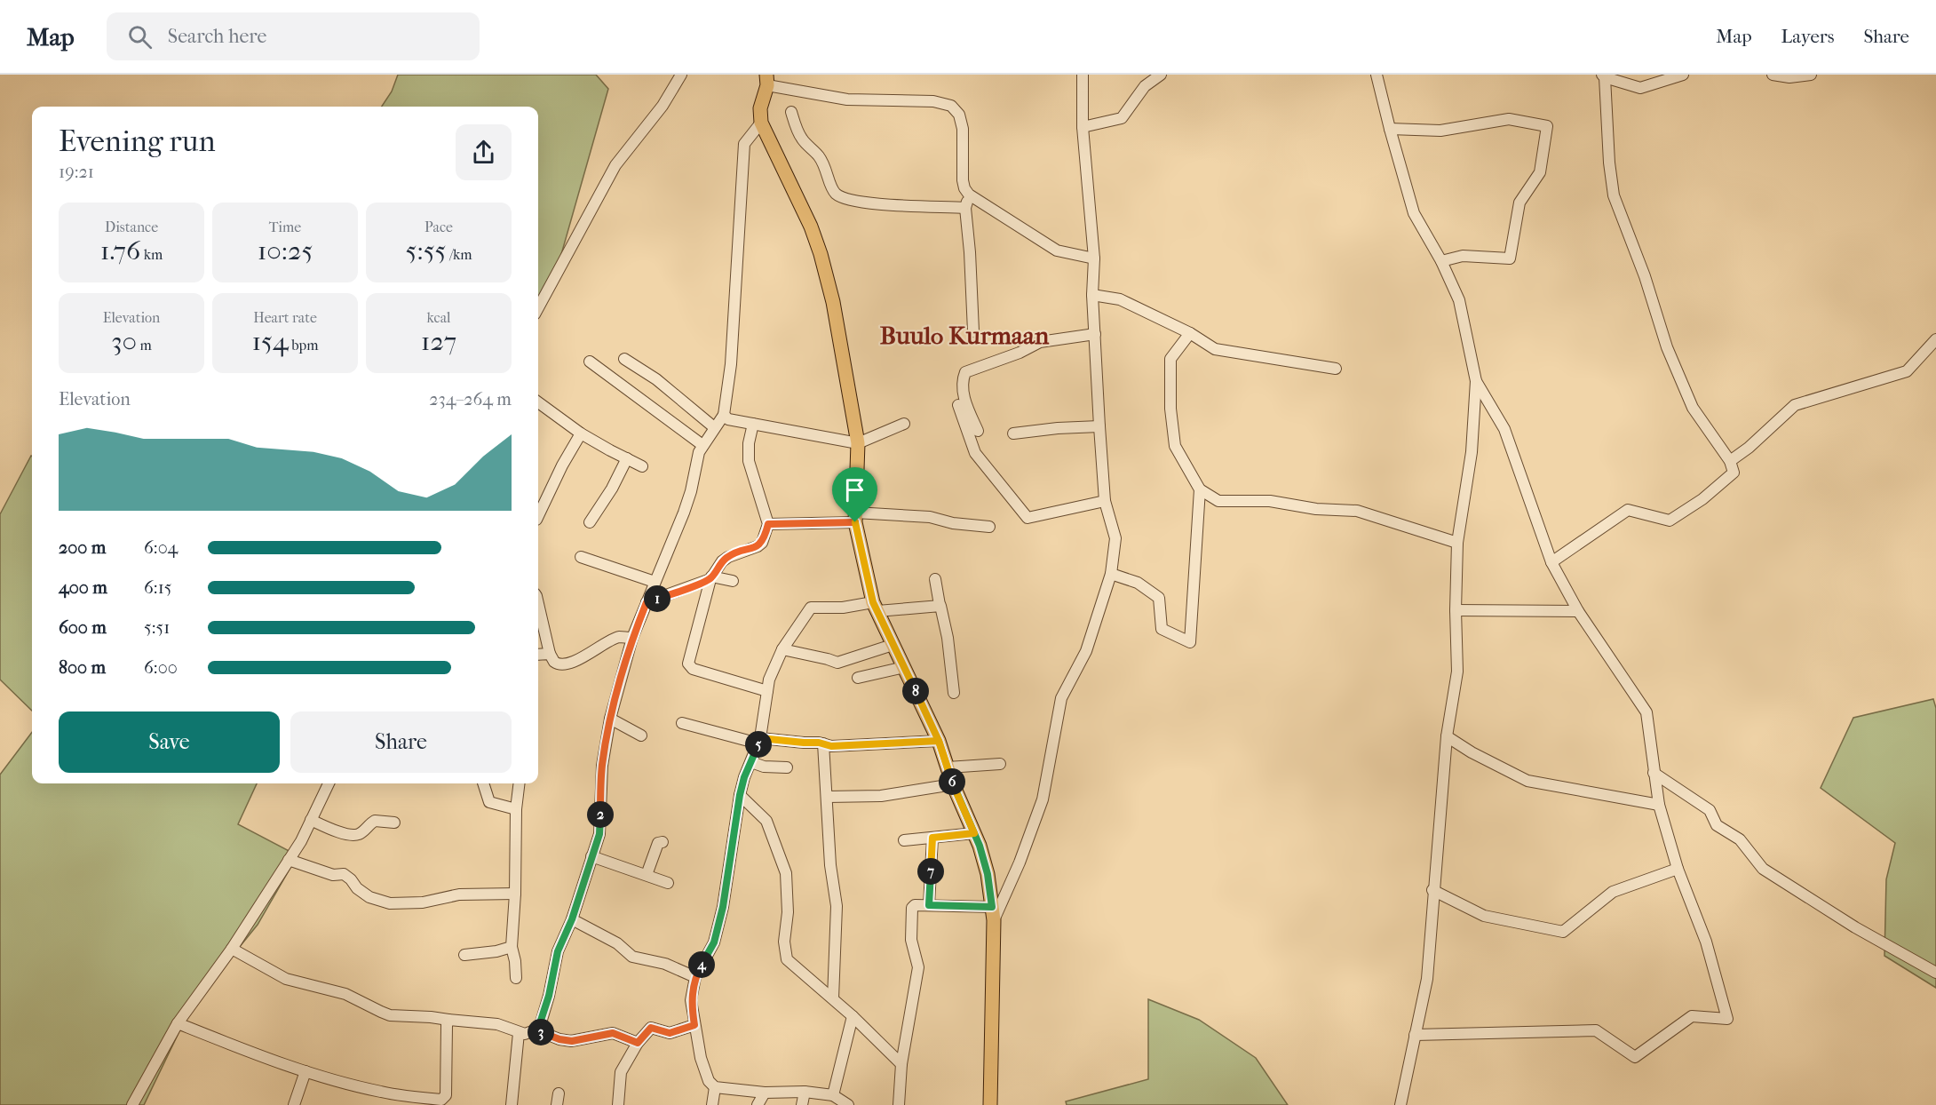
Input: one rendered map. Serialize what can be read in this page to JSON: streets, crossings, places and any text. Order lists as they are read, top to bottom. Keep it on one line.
{"districts":["Buulo Kurmaan"],"page":{"header":"Map","search":"Search here","nav":["Map","Layers","Share"],"heading":["Evening run","19:21"],"stats":[["Distance","1.76 km"],["Time","10:25"],["Pace","5:55 /km"],["Elevation","30 m"],["Heart rate","154 bpm"],["kcal","127"]],"chart":["Elevation","234–264 m"],"list":[{"name":"200 m","note":"6:04"},{"name":"400 m","note":"6:15"},{"name":"600 m","note":"5:51"},{"name":"800 m","note":"6:00"}],"pins":["1","8","5","6","2","7","4","3"],"buttons":["Save","Share"]}}
